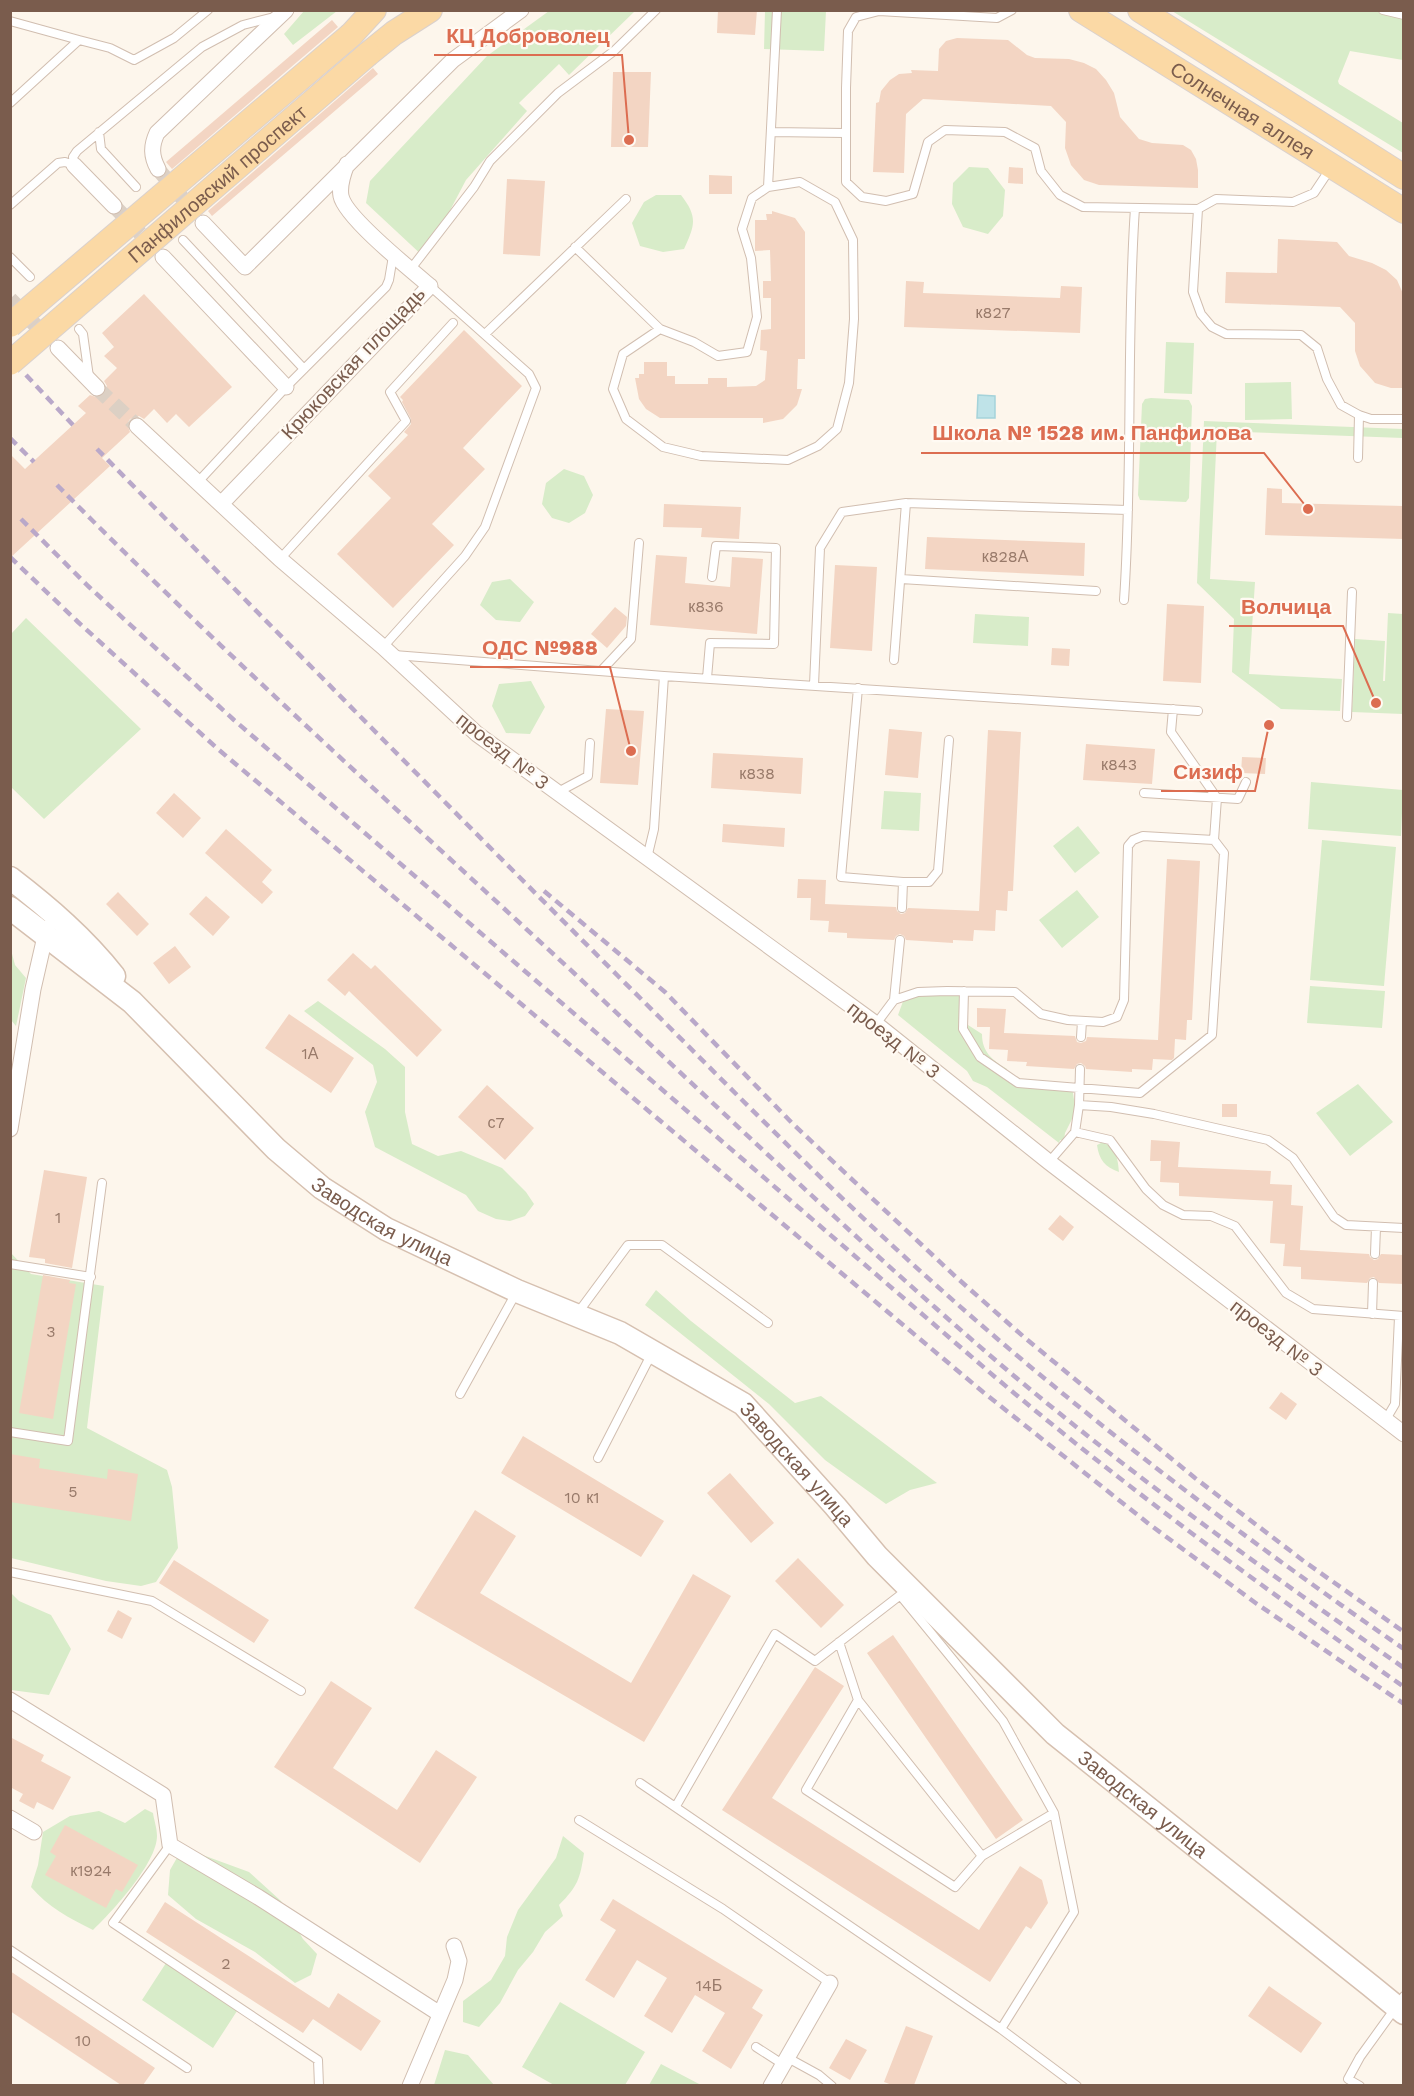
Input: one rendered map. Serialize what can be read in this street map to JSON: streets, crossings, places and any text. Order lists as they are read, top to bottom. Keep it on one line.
{"streets":{"main road":["Солнечная аллея","Панфиловский проспект","Заводская улица"],"street":["Крюковская площадь","проезд № 3"]},"crossings":[["Крюковская площадь","проезд № 3"]],"places":["КЦ Доброволец","Школа № 1528 им. Панфилова","Волчица","Сизиф","ОДС №988"],"house_numbers":["к827","к828А","к836","к843","к838","1А","с7","1","3","5","10 к1","к1924","2","14Б","10"]}
